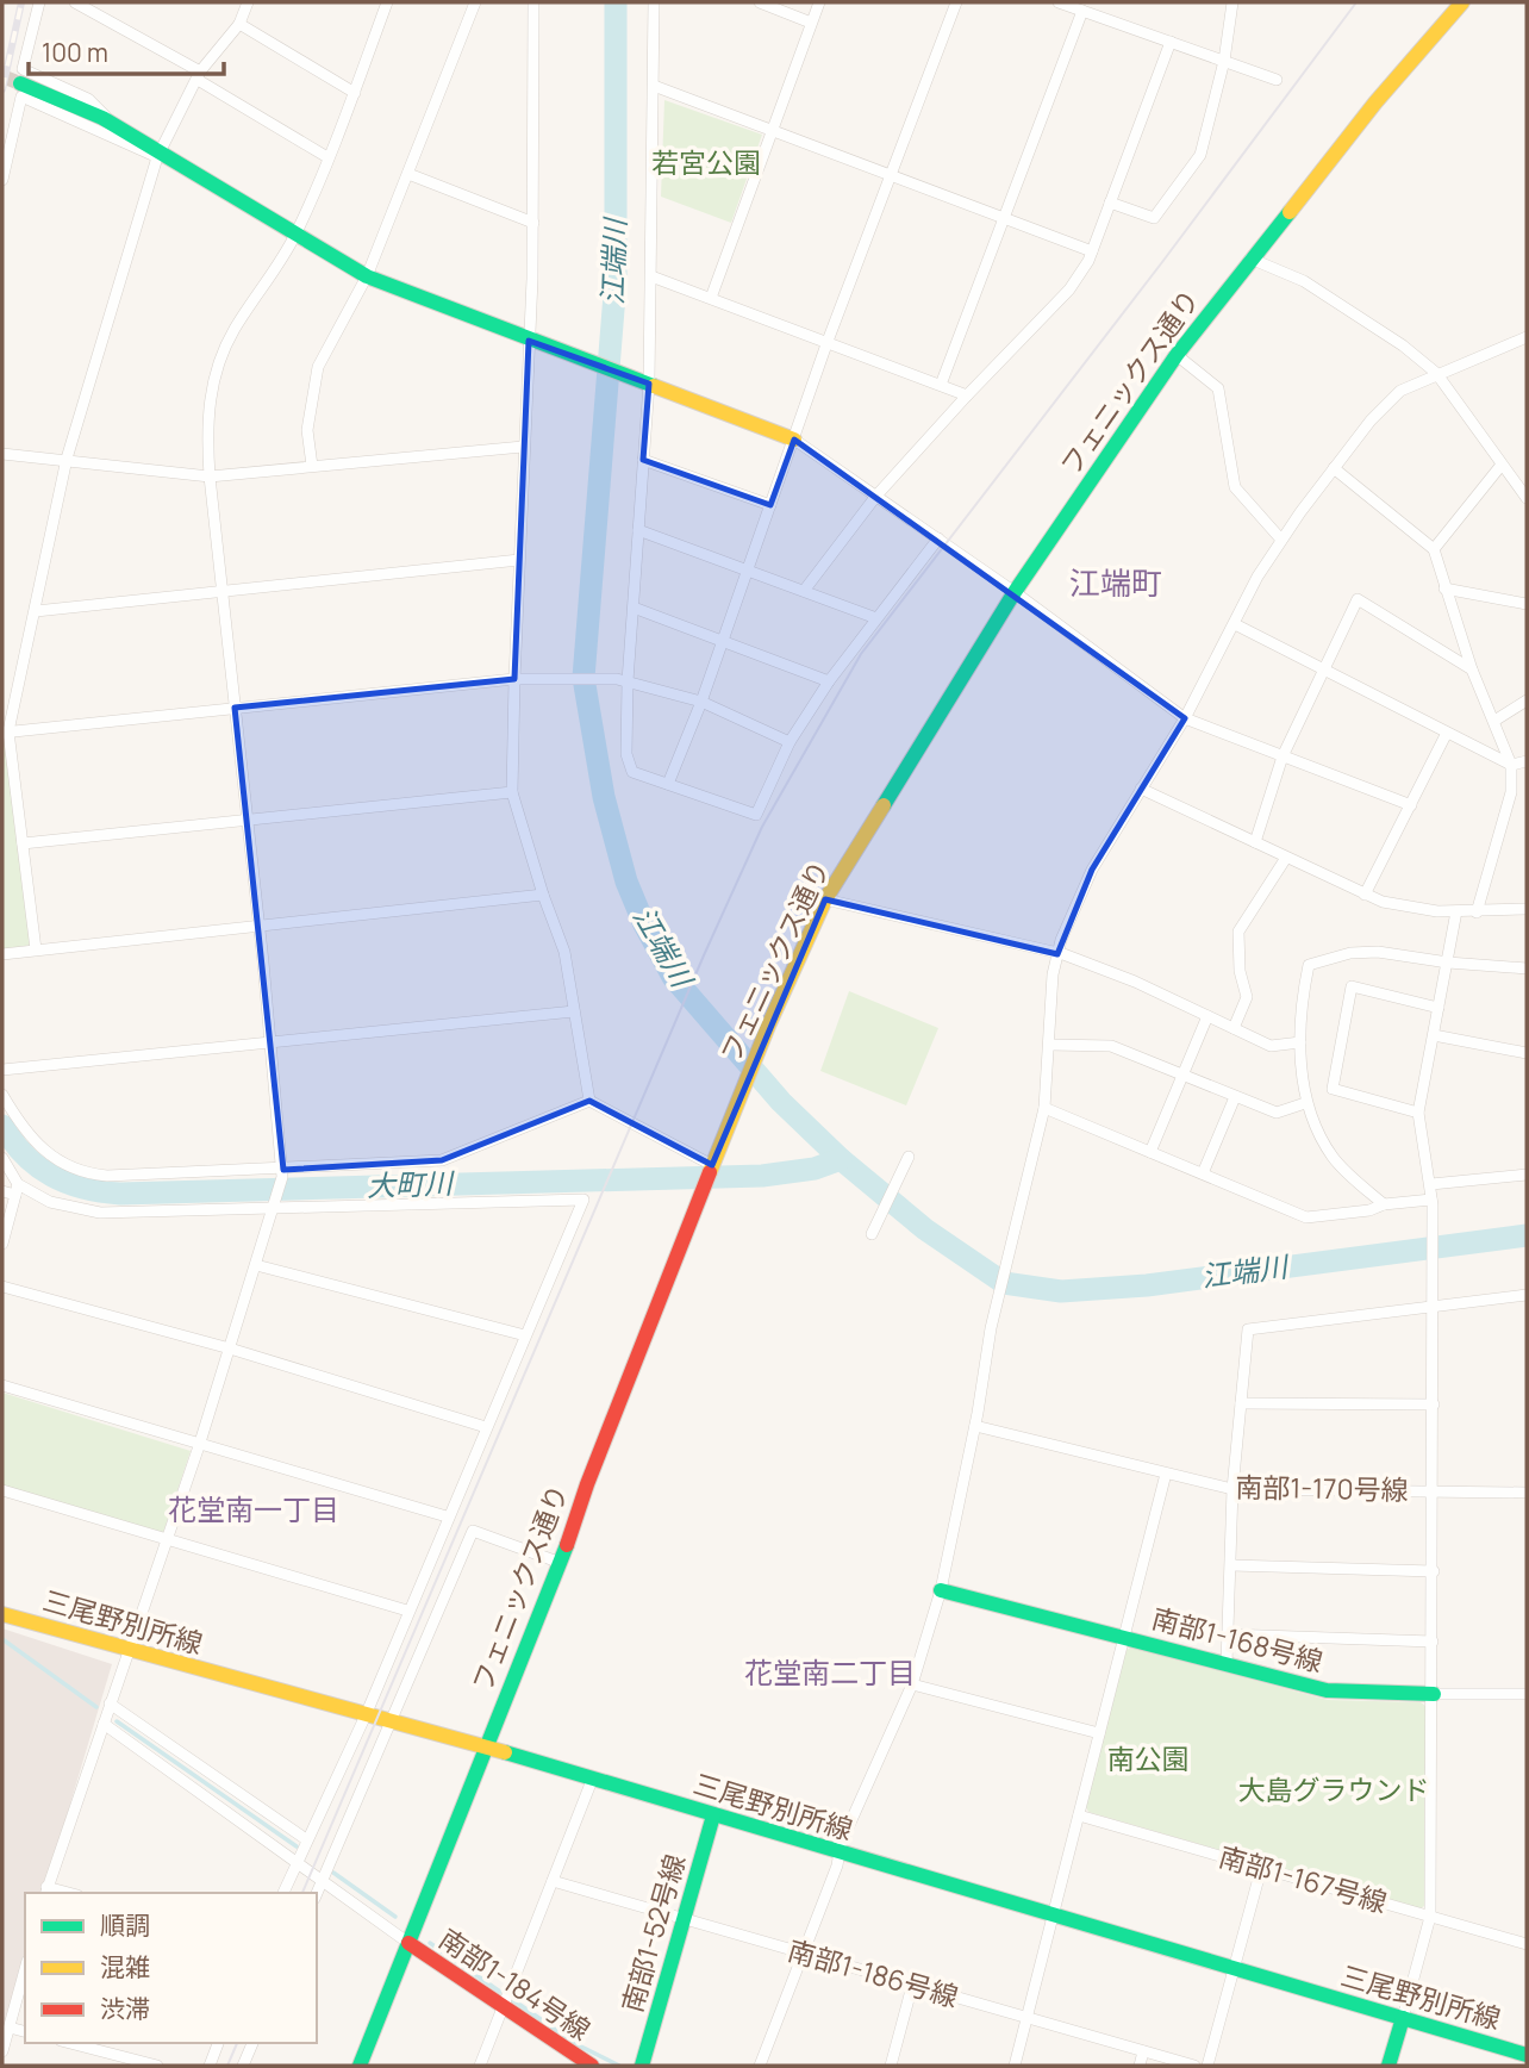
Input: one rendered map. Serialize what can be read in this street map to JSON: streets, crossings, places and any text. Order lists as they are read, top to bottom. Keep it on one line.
{"streets":{"main road":["フェニックス通り","三尾野別所線","南部1-168号線","南部1-52号線","南部1-184号線"],"street":["南部1-170号線","南部1-167号線","南部1-186号線"]},"crossings":[["フェニックス通り","三尾野別所線"],["フェニックス通り","南部1-184号線"],["三尾野別所線","南部1-52号線"],["南部1-52号線","南部1-186号線"]],"districts":["江端町","花堂南一丁目","花堂南二丁目"],"water":["江端川","大町川"],"parks":["若宮公園","南公園","大島グラウンド"],"legend":["順調","混雑","渋滞"],"scale_bar":"100 m"}
